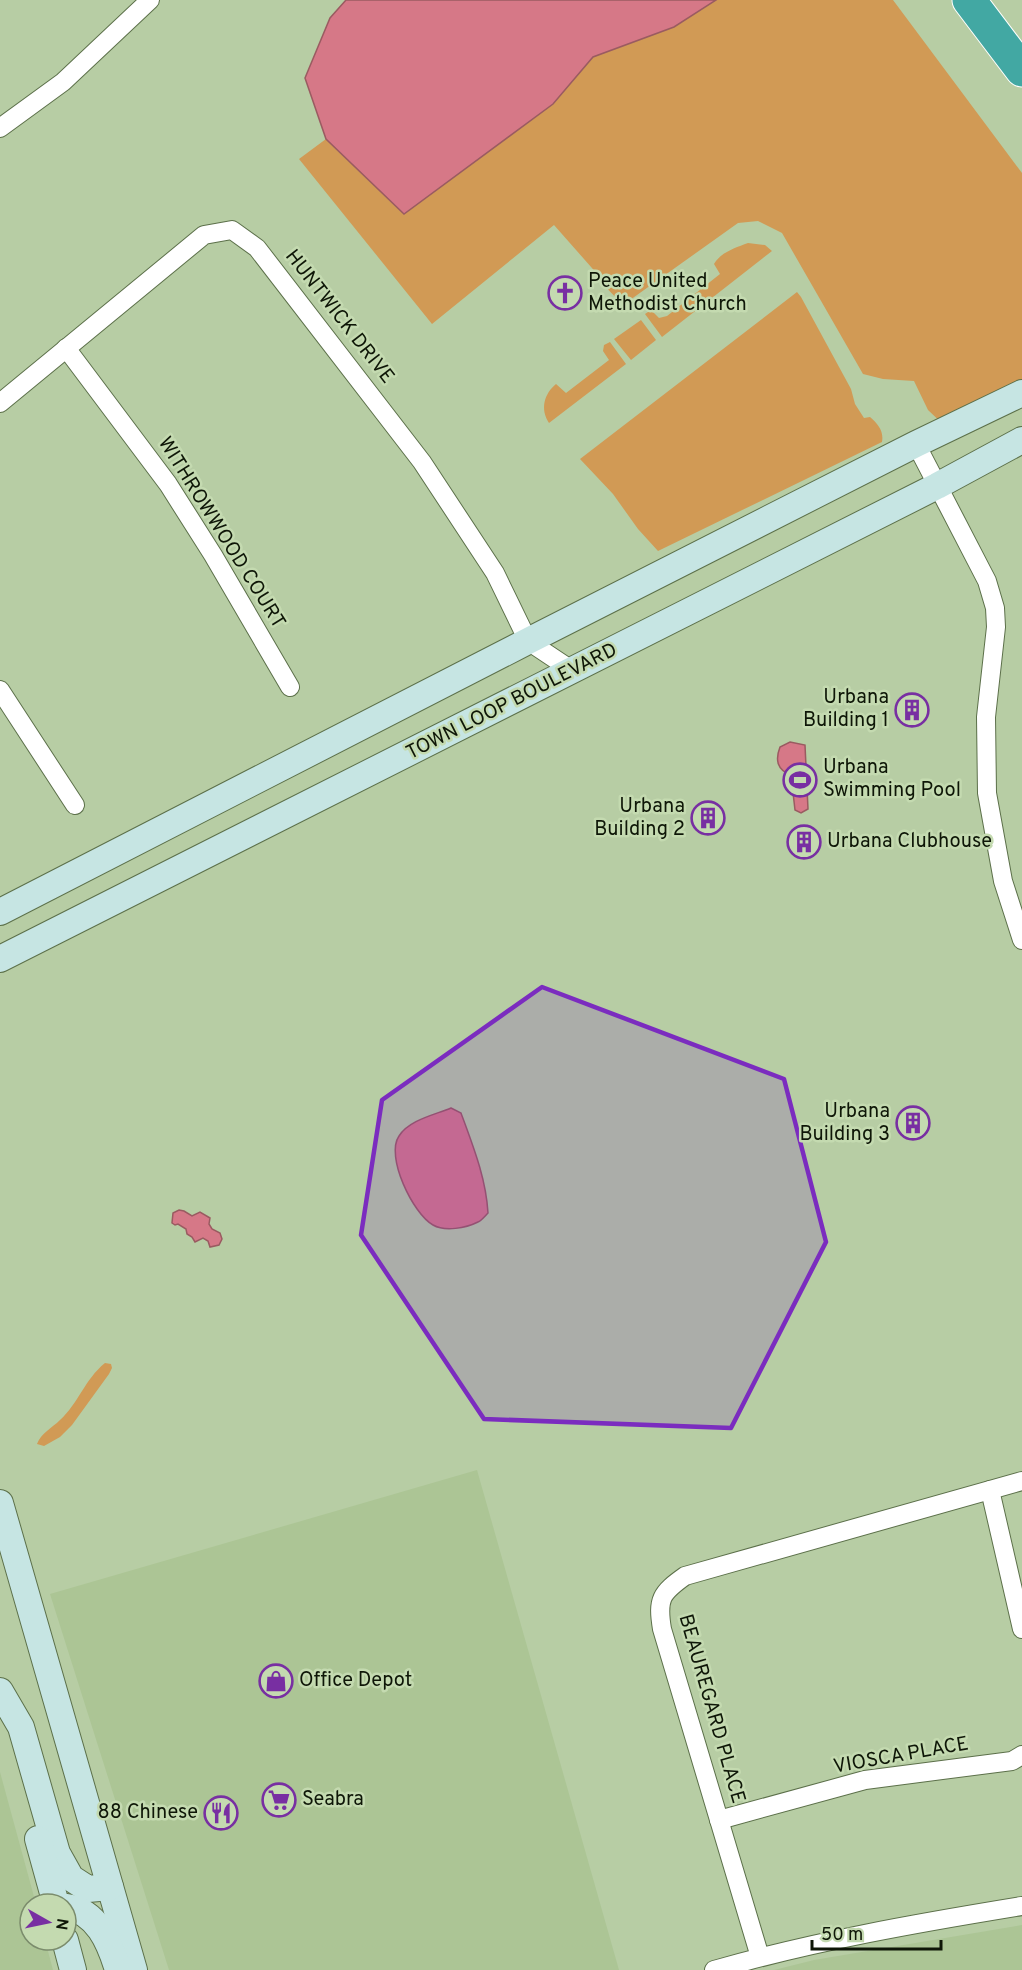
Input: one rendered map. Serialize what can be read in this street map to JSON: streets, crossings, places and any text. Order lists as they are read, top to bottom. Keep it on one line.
{"streets":{"street":["HUNTWICK DRIVE","WITHROWWOOD COURT","TOWN LOOP BOULEVARD","BEAUREGARD PLACE","VIOSCA PLACE"]},"crossings":[["HUNTWICK DRIVE","WITHROWWOOD COURT"],["BEAUREGARD PLACE","VIOSCA PLACE"]],"places":{"church":["Peace United Methodist Church"],"building":["Urbana Building 1","Urbana Building 2","Urbana Clubhouse","Urbana Building 3"],"sports":["Urbana Swimming Pool"],"shop":["Office Depot"],"supermarket":["Seabra"],"restaurant":["88 Chinese"]},"scale_bar":"50 m","north":"right"}
